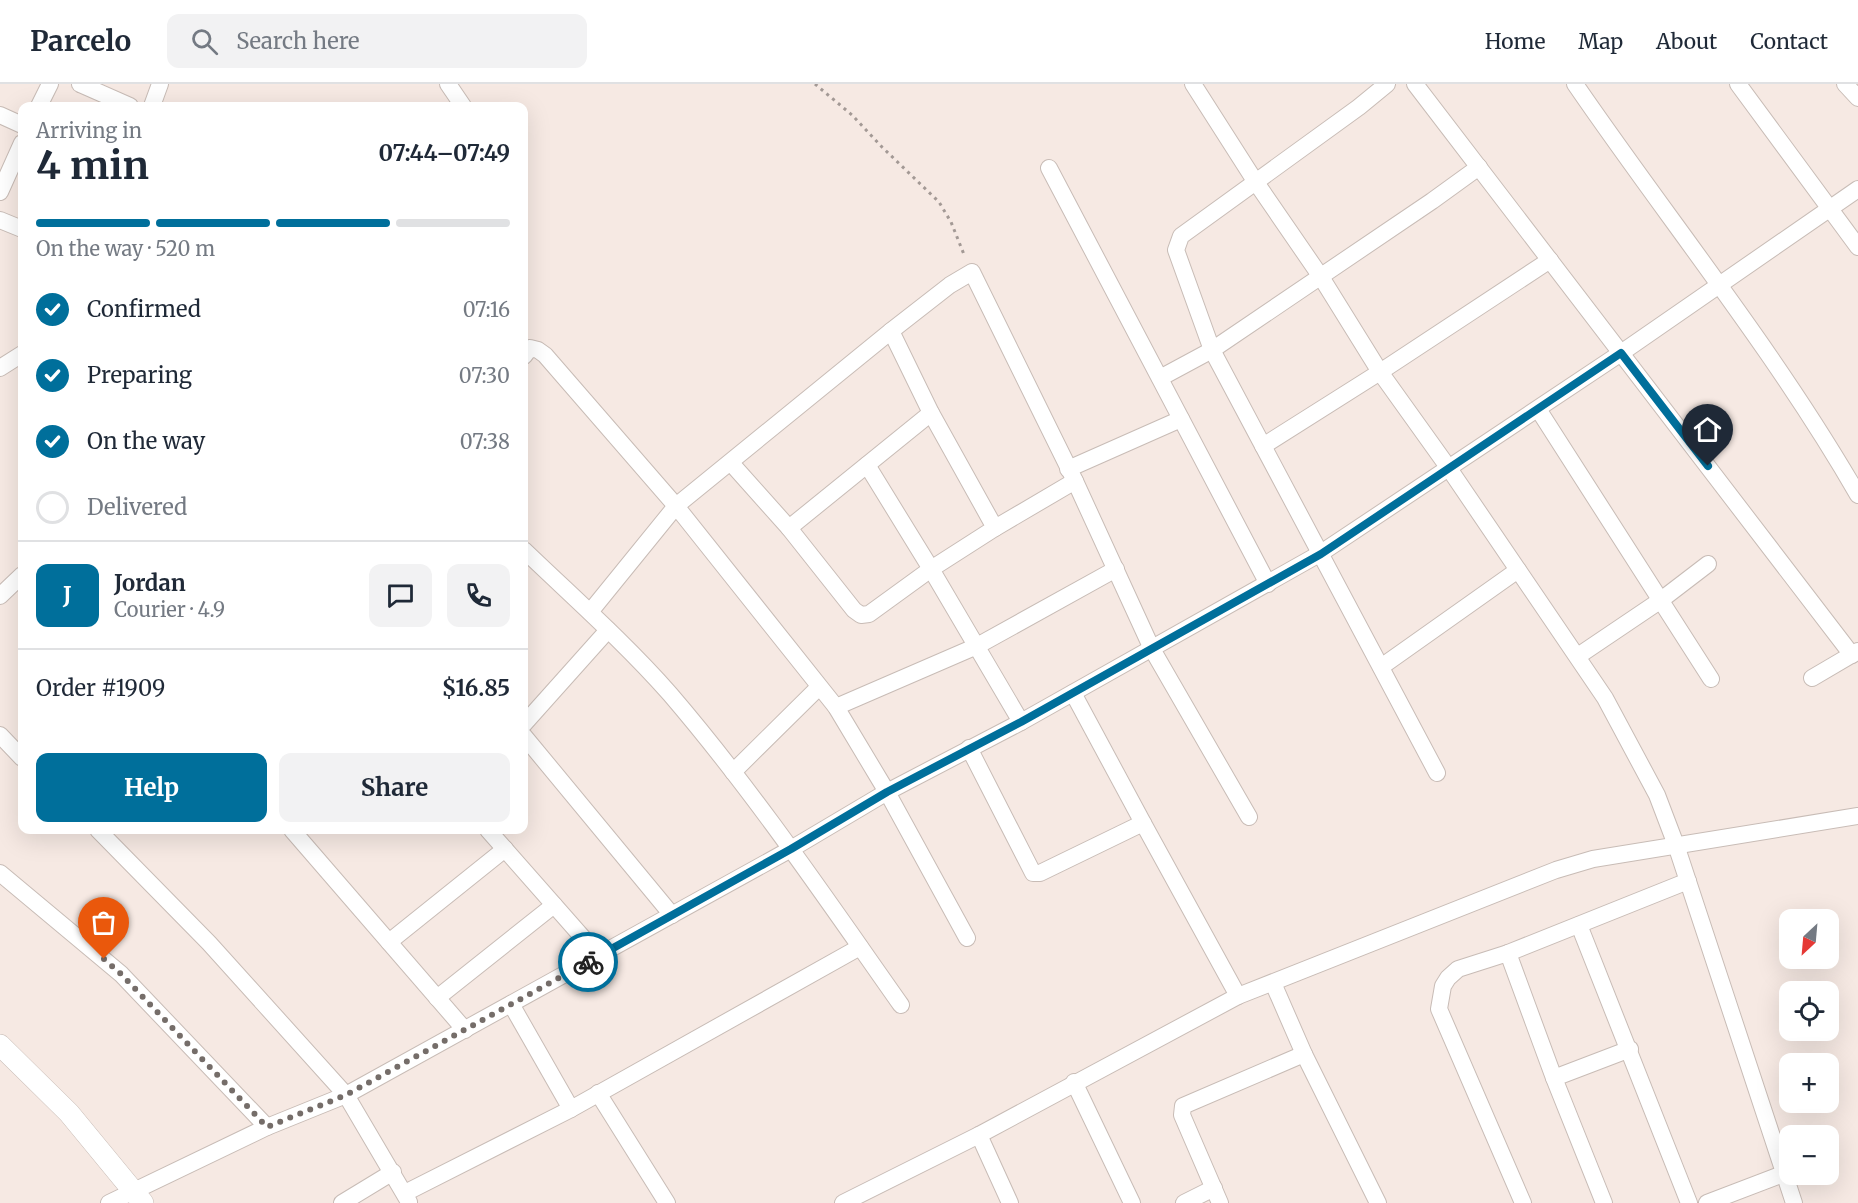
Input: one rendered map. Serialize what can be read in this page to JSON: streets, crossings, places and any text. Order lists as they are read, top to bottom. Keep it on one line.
{"north":"bottom left","page":{"header":"Parcelo","search":"Search here","nav":["Home","Map","About","Contact"],"heading":["4 min","Arriving in","07:44–07:49"],"panel":["Jordan","Courier · 4.9","Order #1909","$16.85"],"bar":"On the way · 520 m","list":[["Confirmed","07:16"],["Preparing","07:30"],["On the way","07:38"],"Delivered"],"round":"J","buttons":["Help","Share"],"map_buttons":["+","−"]}}
